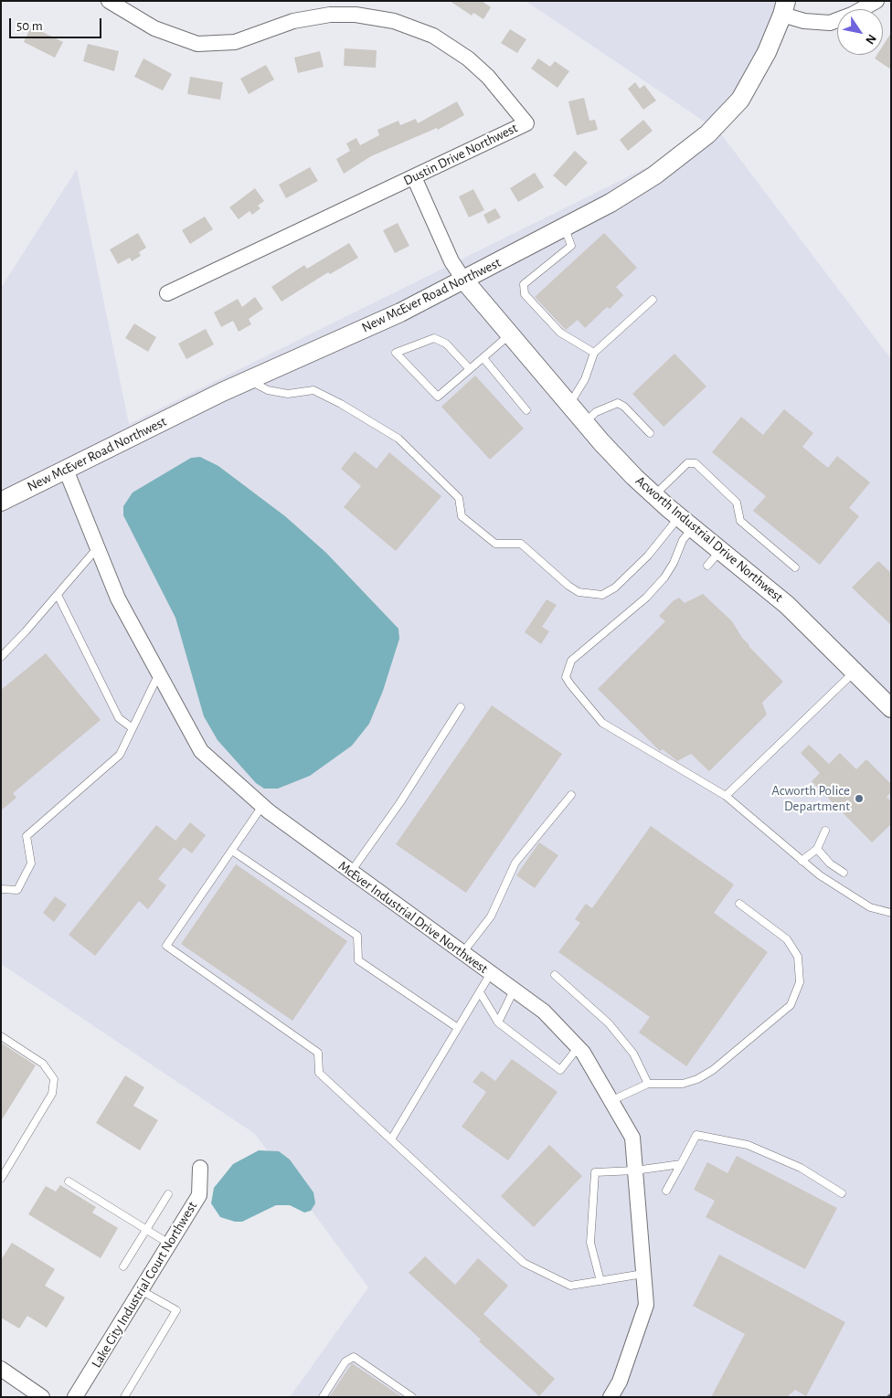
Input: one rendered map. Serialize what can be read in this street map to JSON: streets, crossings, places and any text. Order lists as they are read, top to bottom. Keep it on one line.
{"streets":{"street":["Dustin Drive Northwest","New McEver Road Northwest","Acworth Industrial Drive Northwest","McEver Industrial Drive Northwest","Lake City Industrial Court Northwest"]},"crossings":[["New McEver Road Northwest","Acworth Industrial Drive Northwest"],["New McEver Road Northwest","McEver Industrial Drive Northwest"]],"places":["Acworth Police Department"],"scale_bar":"50 m","north":"bottom right"}
